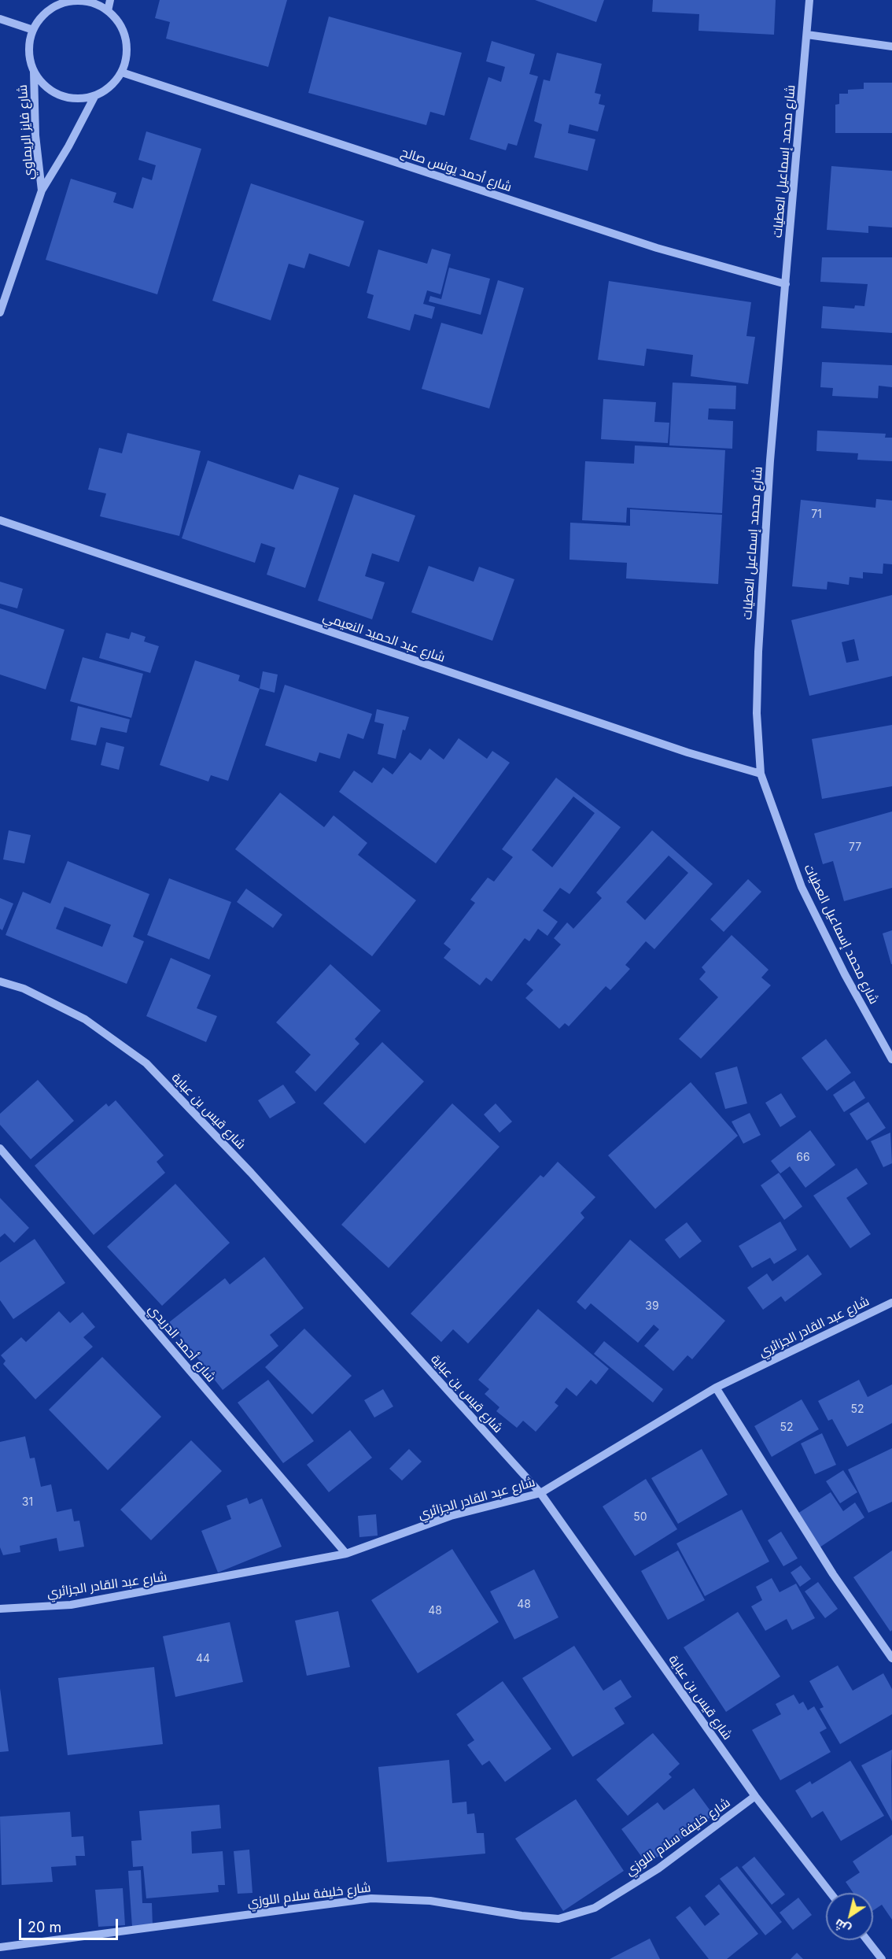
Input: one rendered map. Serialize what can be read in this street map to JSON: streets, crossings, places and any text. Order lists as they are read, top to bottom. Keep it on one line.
{"streets":{"street":["شارع فايز الريماوي","شارع محمد إسماعيل العطيات","شارع أحمد يونس صالح","شارع عبد الحميد النعيمي","شارع قيس بن عباية","شارع عبد القادر الجزائري","شارع أحمد الدريدي","شارع خليفة سلام اللوزي"]},"crossings":[["شارع فايز الريماوي","شارع أحمد يونس صالح"],["شارع محمد إسماعيل العطيات","شارع أحمد يونس صالح"],["شارع محمد إسماعيل العطيات","شارع عبد الحميد النعيمي"],["شارع قيس بن عباية","شارع عبد القادر الجزائري"],["شارع قيس بن عباية","شارع خليفة سلام اللوزي"],["شارع عبد القادر الجزائري","شارع أحمد الدريدي"]],"house_numbers":["71","77","66","39","52","52","31","50","48","48","44"],"scale_bar":"20 m","north":"bottom left"}
